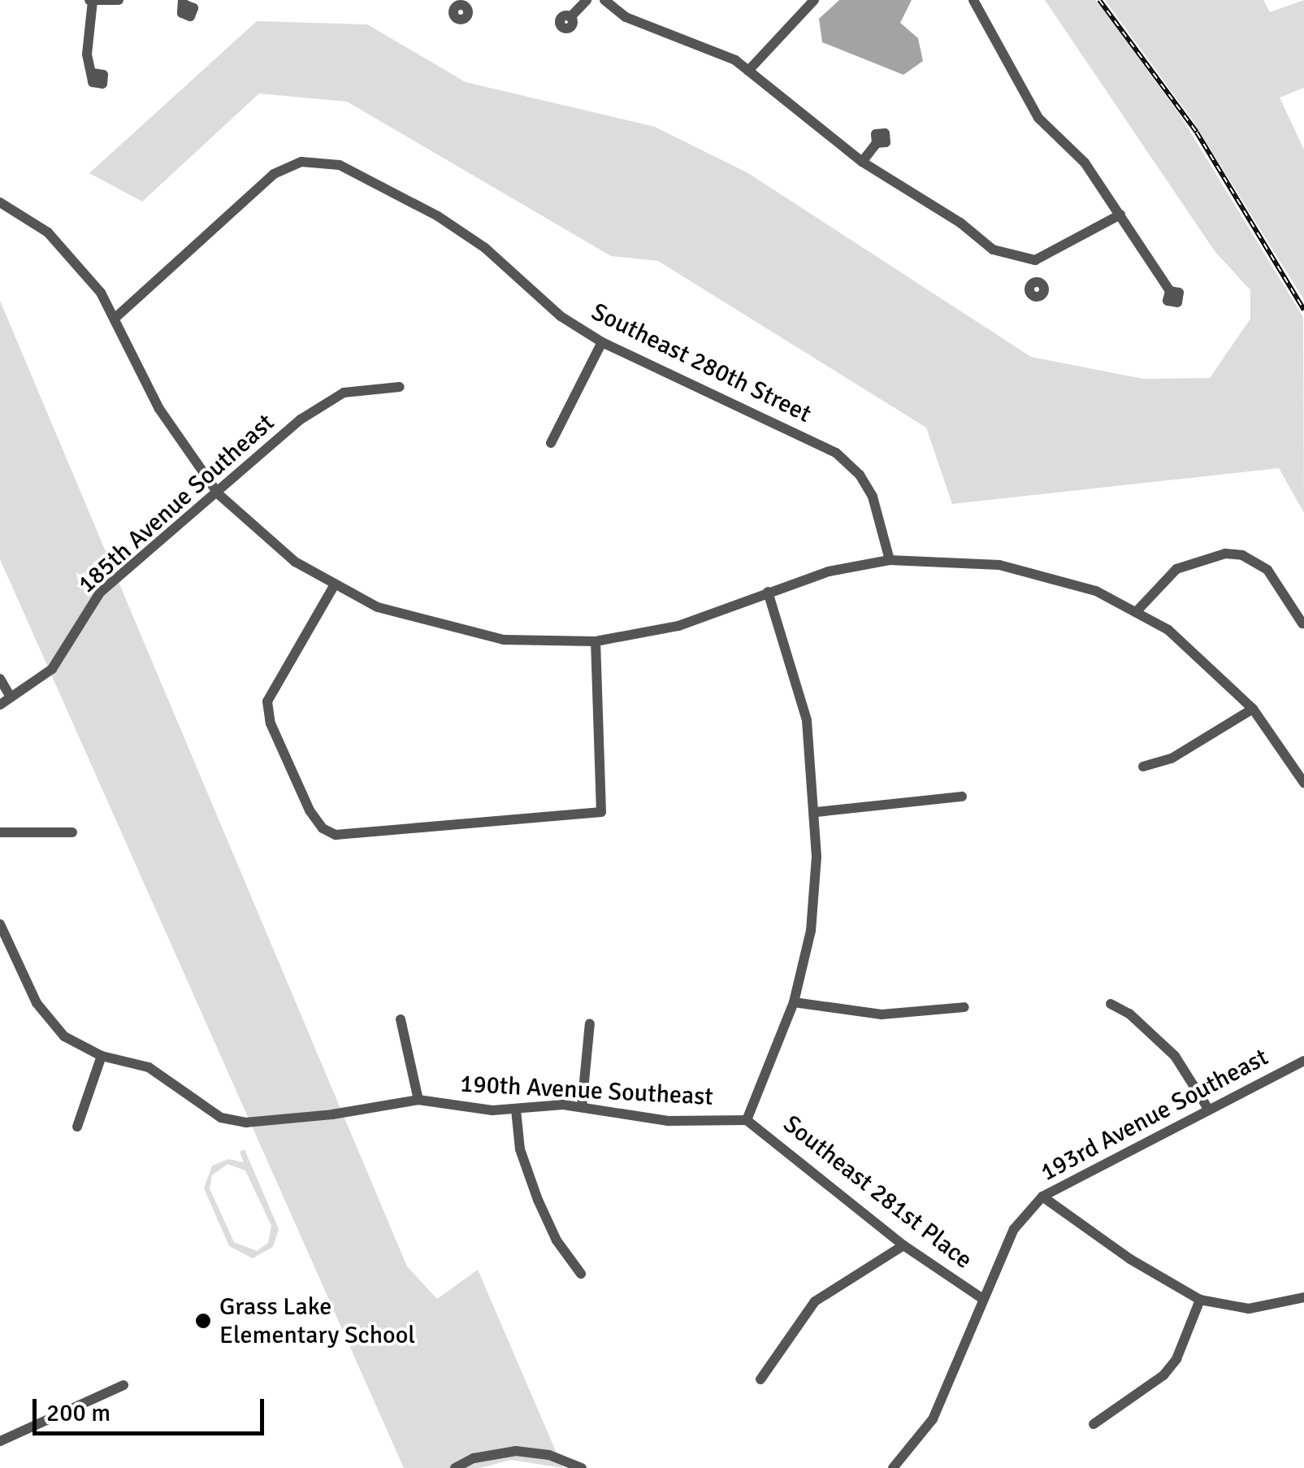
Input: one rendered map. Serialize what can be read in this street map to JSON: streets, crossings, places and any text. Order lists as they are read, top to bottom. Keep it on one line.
{"streets":{"street":["Southeast 280th Street","185th Avenue Southeast","190th Avenue Southeast","193rd Avenue Southeast","Southeast 281st Place"]},"crossings":[["190th Avenue Southeast","Southeast 281st Place"],["193rd Avenue Southeast","Southeast 281st Place"]],"places":["Grass Lake Elementary School"],"scale_bar":"200 m"}
